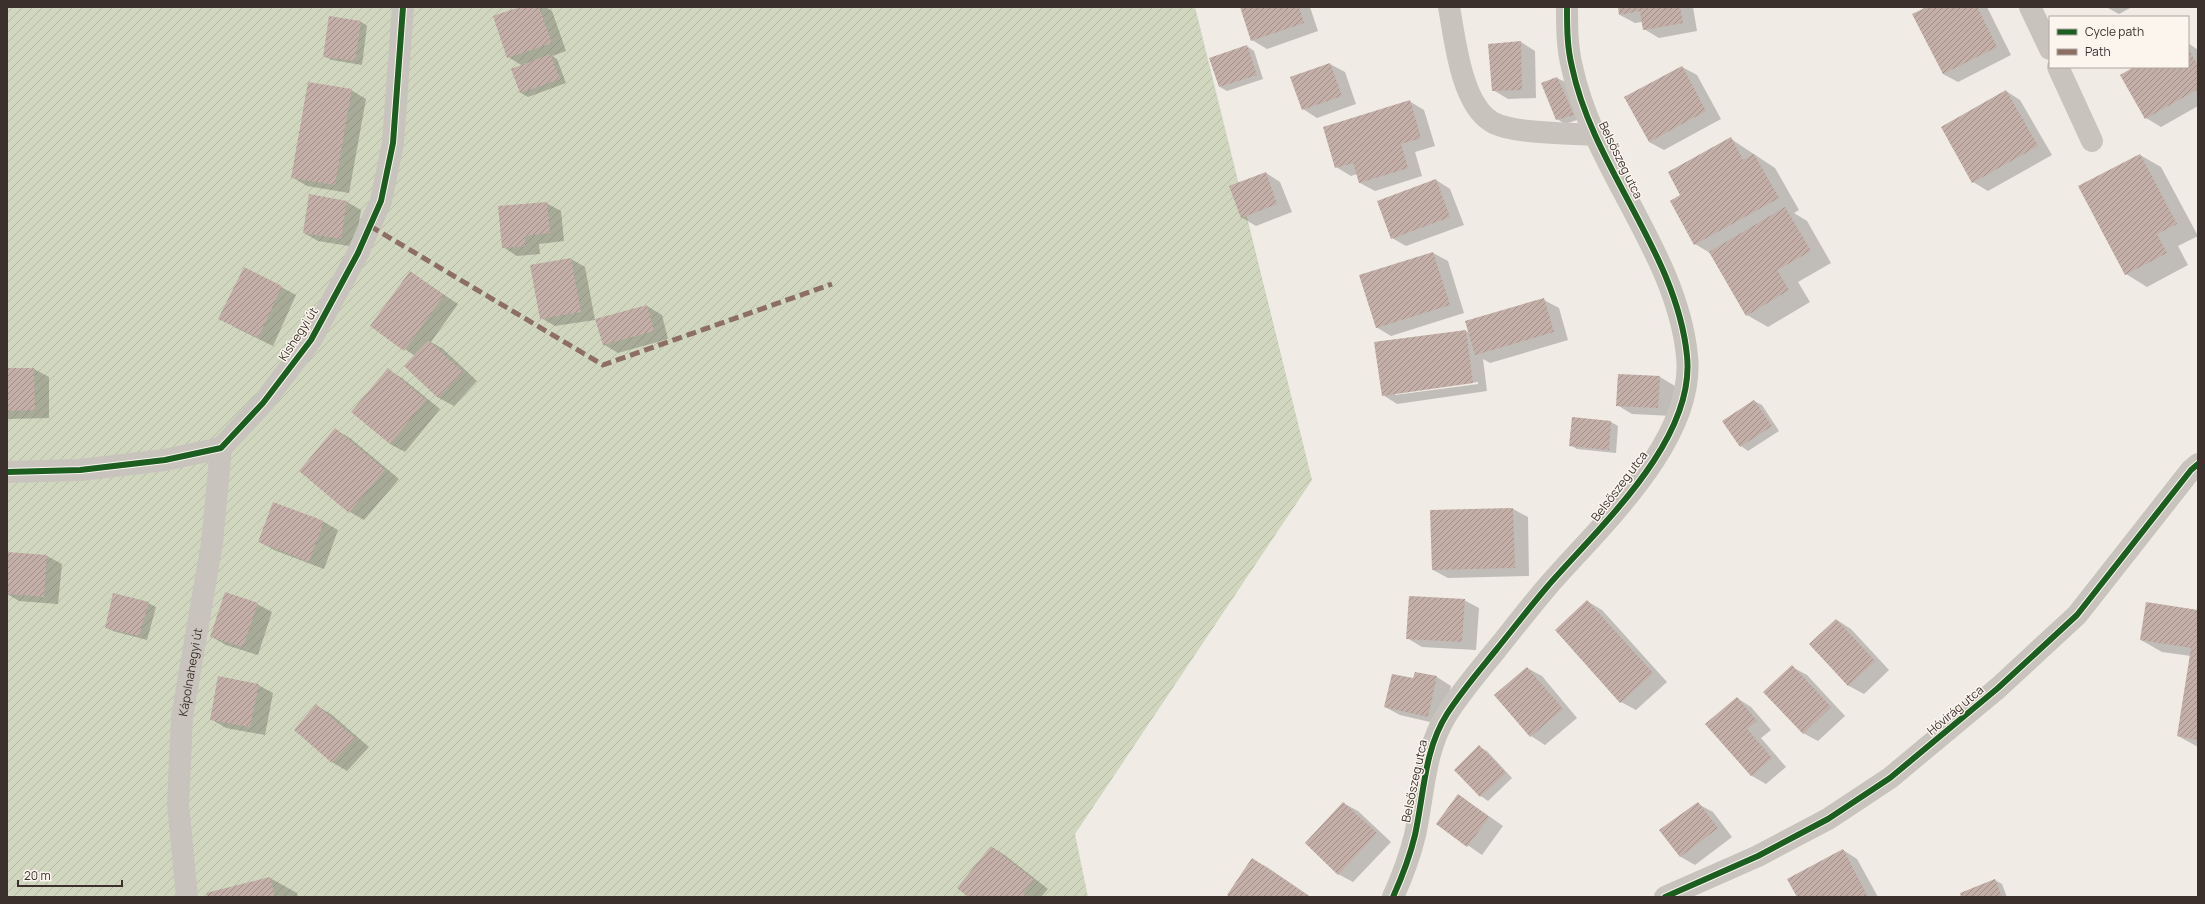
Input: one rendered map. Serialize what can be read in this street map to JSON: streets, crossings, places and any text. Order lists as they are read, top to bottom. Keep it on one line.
{"streets":{"street":["Belsőszeg utca","Kishegyi út","Kápolnahegyi út","Hóvirág utca"]},"crossings":[["Kishegyi út","Kápolnahegyi út"]],"legend":["Cycle path","Path"],"scale_bar":"20 m"}
